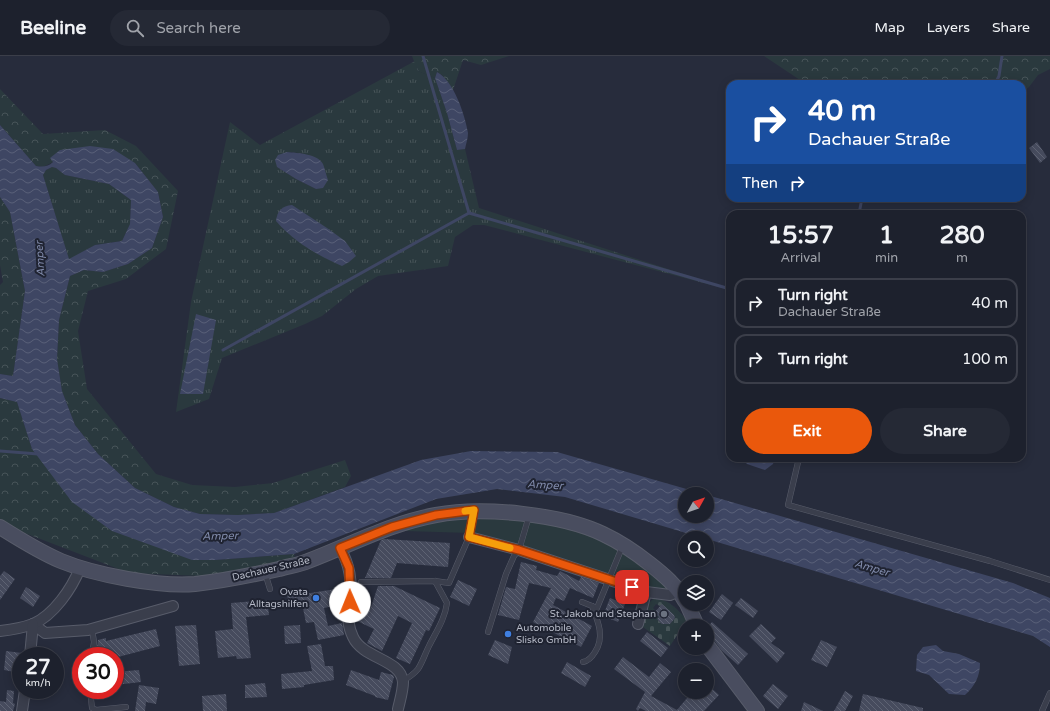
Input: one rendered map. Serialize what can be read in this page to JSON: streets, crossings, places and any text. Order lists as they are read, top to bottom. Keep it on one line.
{"streets":{"main road":["Dachauer Straße"]},"water":["Amper"],"places":["Ovata Alltagshilfen","St. Jakob und Stephan","Automobile Slisko GmbH"],"north":"top right","page":{"header":"Beeline","search":"Search here","nav":["Map","Layers","Share"],"turn":["40 m","Dachauer Straße"],"then":"Then","eta":["15:57","Arrival","1","min","280","m"],"list":[{"name":"Turn right","note":"Dachauer Straße","value":"40 m"},{"name":"Turn right","value":"100 m"}],"buttons":["Exit","Share"],"map_buttons":["+","−"],"speed":"27 km/h","limit":"30"}}
